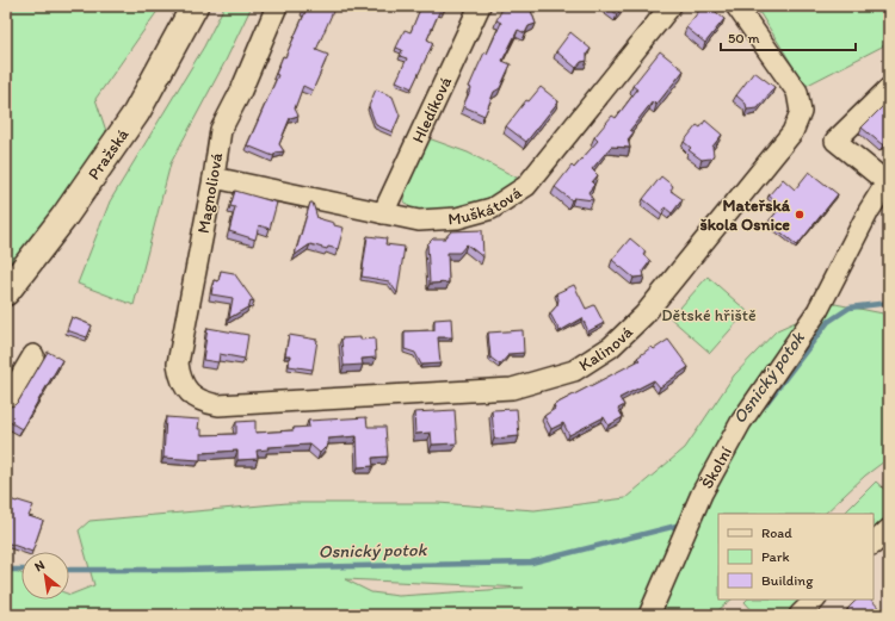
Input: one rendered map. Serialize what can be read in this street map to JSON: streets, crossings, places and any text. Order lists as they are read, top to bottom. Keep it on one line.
{"streets":{"main road":["Pražská"],"street":["Hledíková","Magnoliová","Muškátová","Kalinová","Školní"]},"crossings":[["Hledíková","Muškátová"],["Magnoliová","Muškátová"],["Magnoliová","Kalinová"]],"water":["Osnický potok"],"parks":["Dětské hřiště"],"places":["Mateřská škola Osnice"],"legend":["Road","Park","Building"],"scale_bar":"50 m","north":"top left"}
